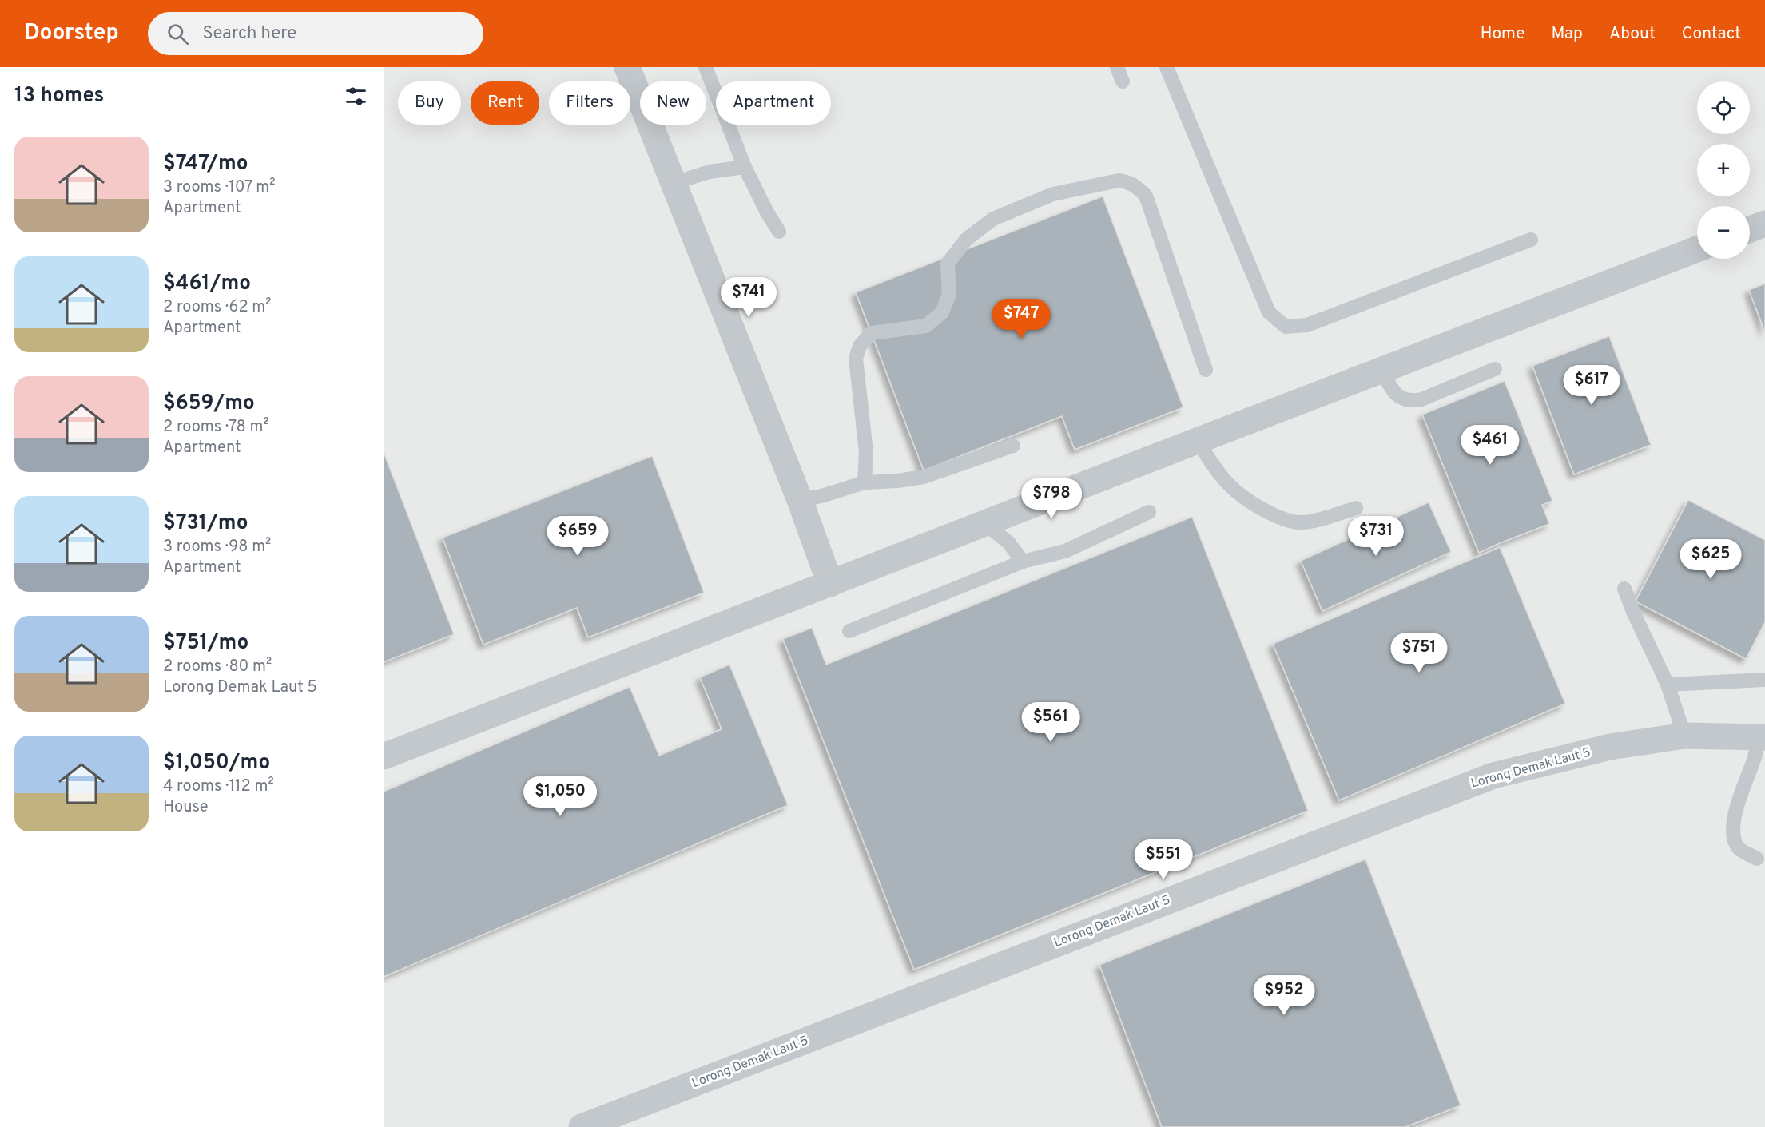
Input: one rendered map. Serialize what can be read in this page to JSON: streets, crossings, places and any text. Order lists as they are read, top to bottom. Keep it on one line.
{"streets":{"street":["Lorong Demak Laut 5"]},"page":{"header":"Doorstep","search":"Search here","nav":["Home","Map","About","Contact"],"heading":"13 homes","map_buttons":["+","−"],"chip":["Buy","Rent","Filters","New","Apartment"],"list":[{"name":"$747/mo","note":"3 rooms · 107 m² · Apartment"},{"name":"$461/mo","note":"2 rooms · 62 m² · Apartment"},{"name":"$659/mo","note":"2 rooms · 78 m² · Apartment"},{"name":"$731/mo","note":"3 rooms · 98 m² · Apartment"},{"name":"$751/mo","note":"2 rooms · 80 m² · Lorong Demak Laut 5"},{"name":"$1,050/mo","note":"4 rooms · 112 m² · House"}],"price":["$741","$747","$617","$461","$798","$659","$731","$625","$751","$561","$1,050","$551","$952"]}}
